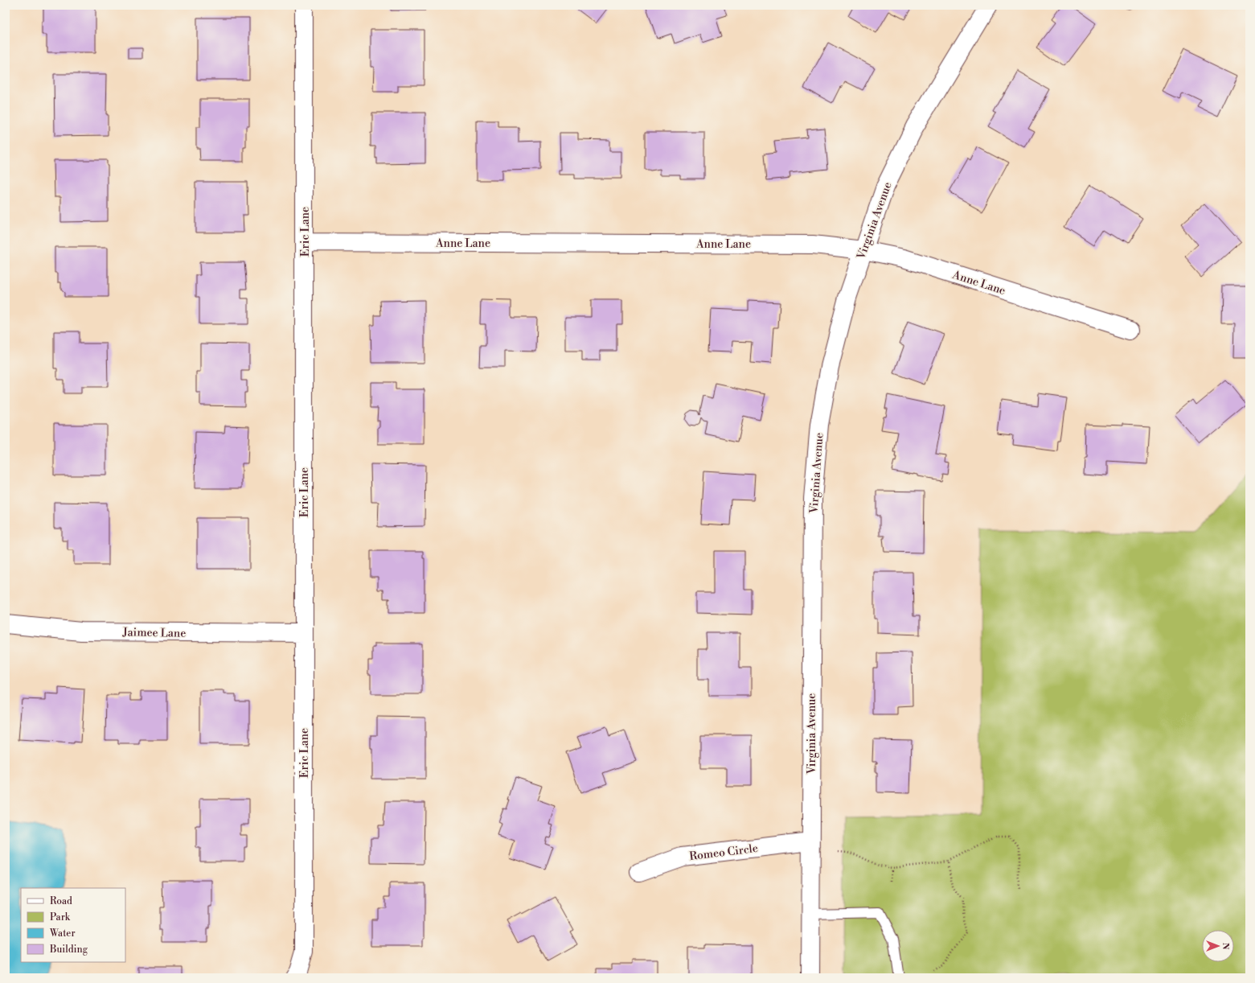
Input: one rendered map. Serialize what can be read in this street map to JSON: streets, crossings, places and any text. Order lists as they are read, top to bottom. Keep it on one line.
{"streets":{"street":["Virginia Avenue","Eric Lane","Anne Lane","Jaimee Lane","Romeo Circle"]},"crossings":[["Virginia Avenue","Anne Lane"],["Virginia Avenue","Romeo Circle"],["Eric Lane","Anne Lane"],["Eric Lane","Jaimee Lane"]],"legend":["Road","Park","Water","Building"],"north":"right"}
